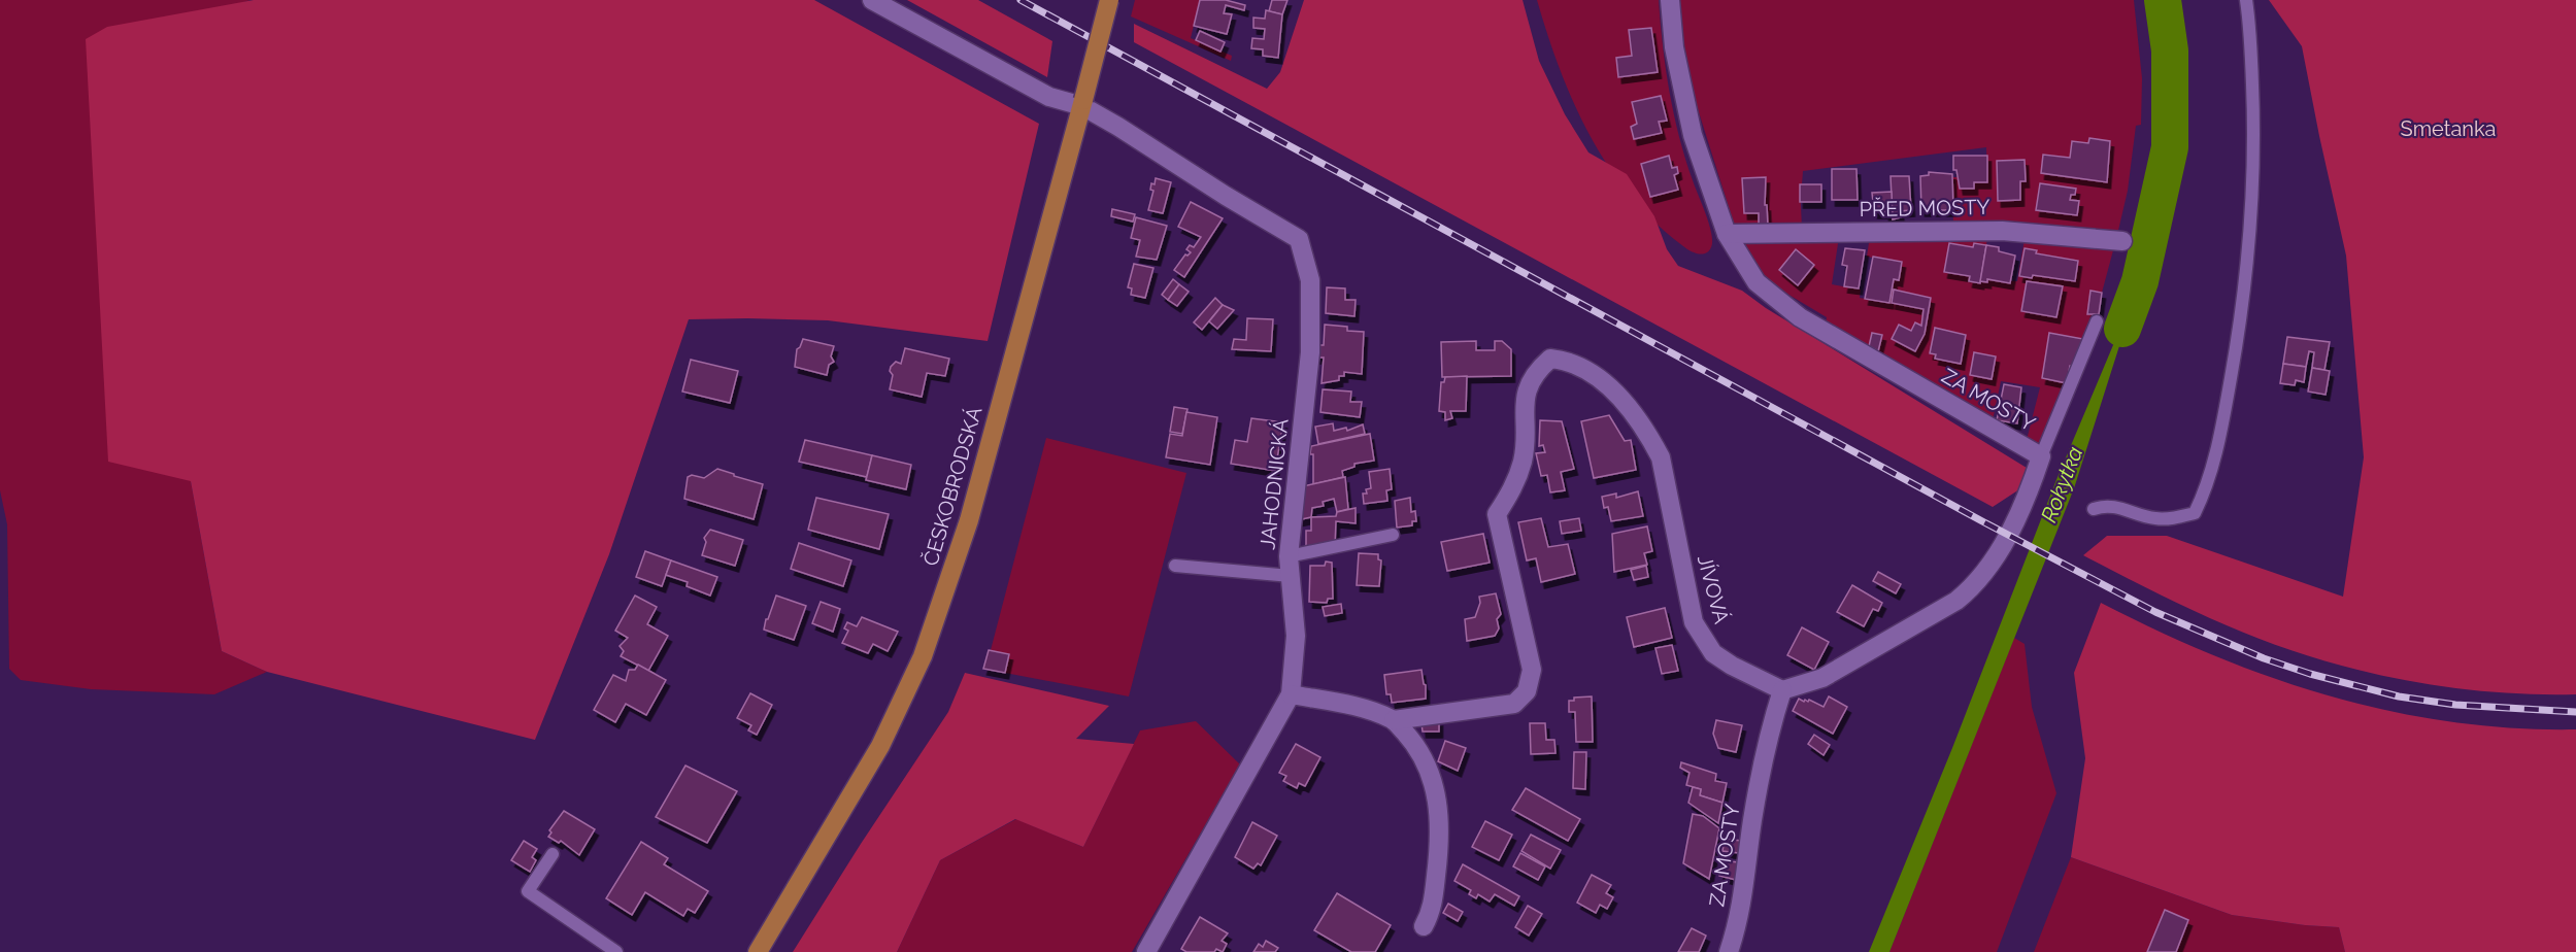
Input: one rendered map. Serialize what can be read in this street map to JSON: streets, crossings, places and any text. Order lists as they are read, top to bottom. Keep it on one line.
{"streets":{"main road":["ČESKOBRODSKÁ"],"street":["PŘED MOSTY","ZA MOSTY","JAHODNICKÁ","JÍVOVÁ"]},"crossings":[["PŘED MOSTY","ZA MOSTY"],["ZA MOSTY","JÍVOVÁ"],["JAHODNICKÁ","ČESKOBRODSKÁ"]],"water":["Rokytka"],"parks":["Smetanka"]}
